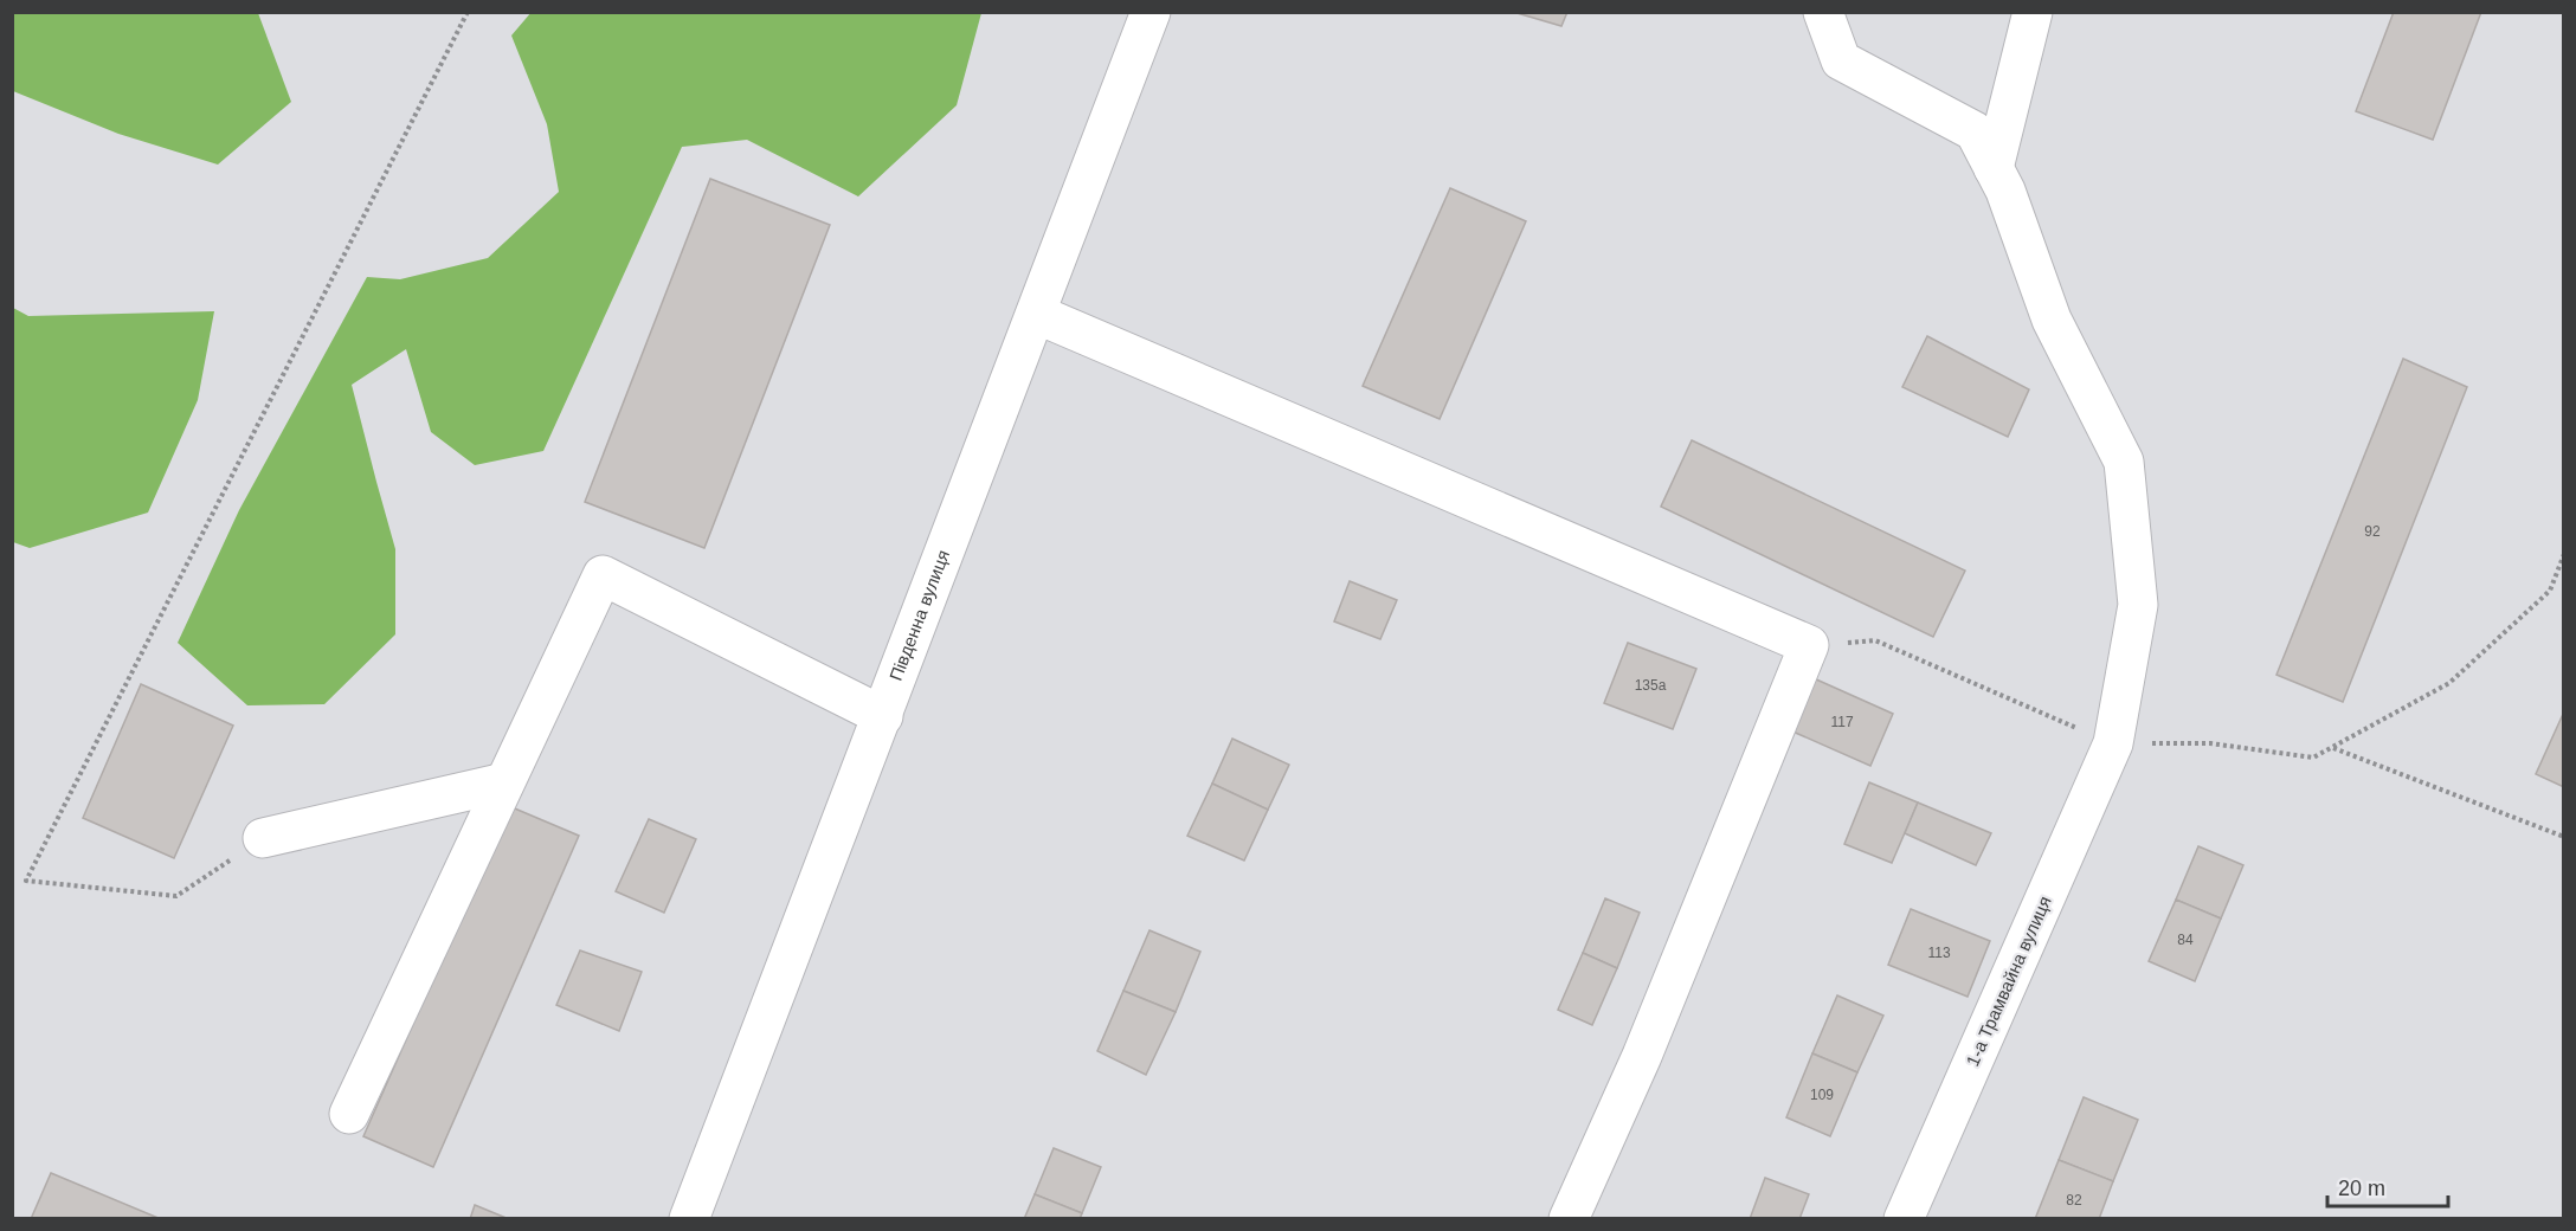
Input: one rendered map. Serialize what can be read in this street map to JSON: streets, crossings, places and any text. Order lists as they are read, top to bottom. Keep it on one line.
{"streets":{"street":["Південна вулиця","1-а Трамвайна вулиця"]},"house_numbers":["92","135а","117","84","113","109","82"],"scale_bar":"20 m"}
